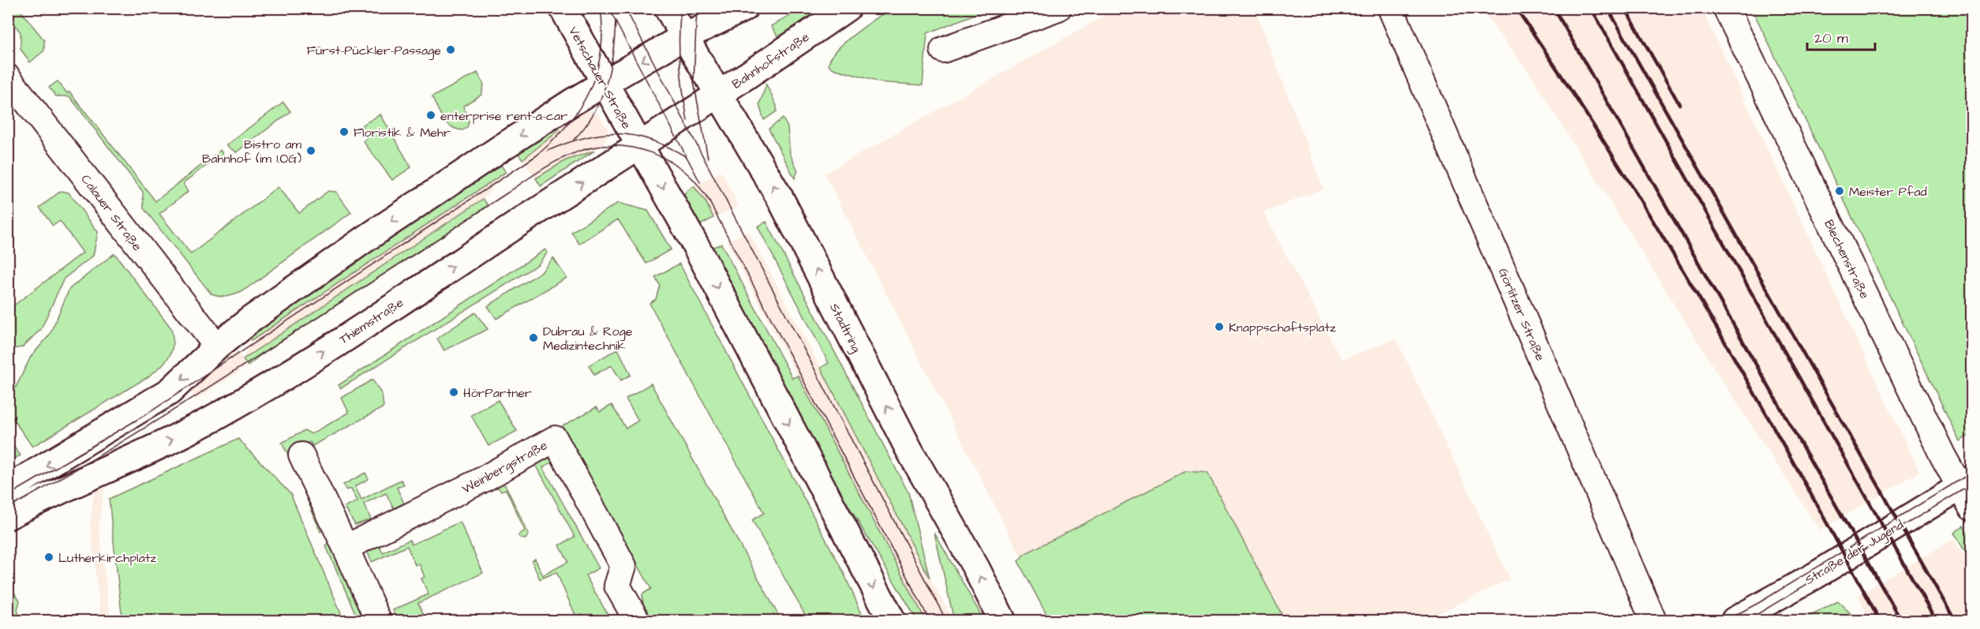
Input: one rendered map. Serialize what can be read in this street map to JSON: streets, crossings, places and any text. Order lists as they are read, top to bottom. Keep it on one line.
{"streets":{"main road":["Bahnhofstraße","Vetschauer Straße","Thiemstraße","Stadtring","Straße der Jugend"],"street":["Calauer Straße","Blechenstraße","Görlitzer Straße","Weinbergstraße"]},"crossings":[["Bahnhofstraße","Thiemstraße"],["Bahnhofstraße","Stadtring"],["Vetschauer Straße","Thiemstraße"],["Blechenstraße","Straße der Jugend"],["Thiemstraße","Stadtring"]],"places":["Fürst-Pückler-Passage","enterprise rent-a-car","Floristik & Mehr","Bistro am Bahnhof (im 1.OG)","Meister Pfad","Knappschaftsplatz","Dubrau & Roge Medizintechnik","HörPartner","Lutherkirchplatz"],"scale_bar":"20 m"}
